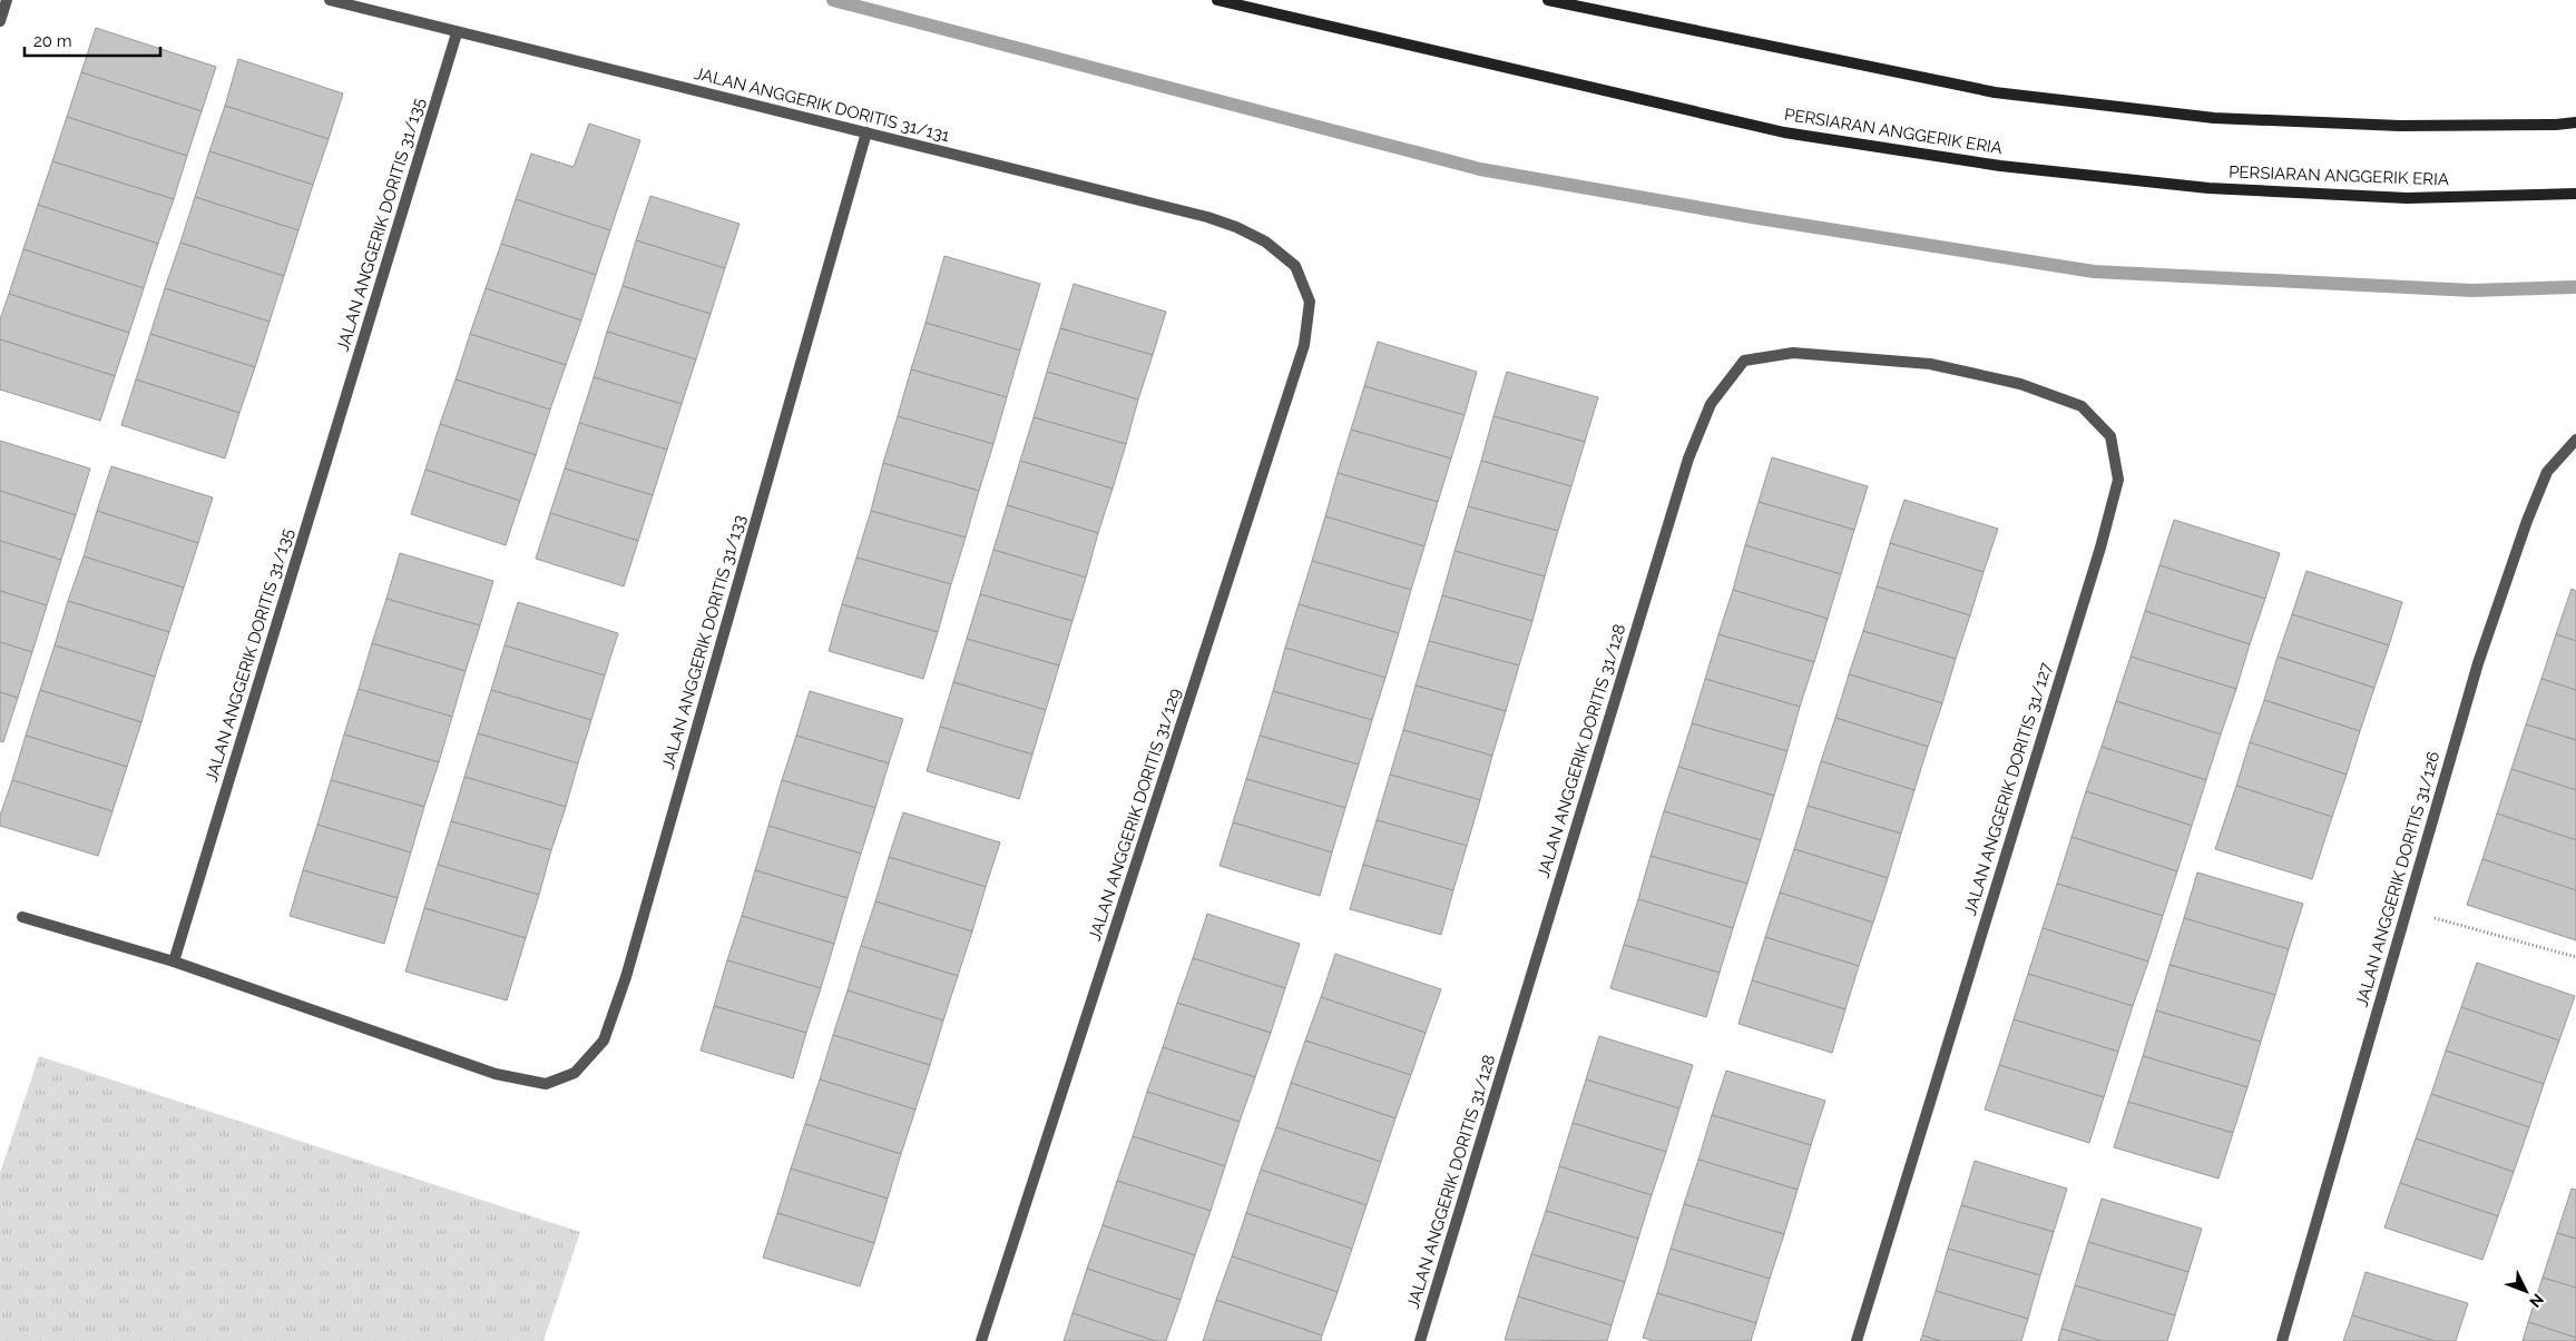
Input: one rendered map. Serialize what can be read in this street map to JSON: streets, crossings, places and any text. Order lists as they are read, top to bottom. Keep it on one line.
{"streets":{"main road":["PERSIARAN ANGGERIK ERIA"],"street":["JALAN ANGGERIK DORITIS 31/131","JALAN ANGGERIK DORITIS 31/135","JALAN ANGGERIK DORITIS 31/133","JALAN ANGGERIK DORITIS 31/128","JALAN ANGGERIK DORITIS 31/127","JALAN ANGGERIK DORITIS 31/129","JALAN ANGGERIK DORITIS 31/126"]},"crossings":[["JALAN ANGGERIK DORITIS 31/131","JALAN ANGGERIK DORITIS 31/135"],["JALAN ANGGERIK DORITIS 31/131","JALAN ANGGERIK DORITIS 31/133"],["JALAN ANGGERIK DORITIS 31/131","JALAN ANGGERIK DORITIS 31/129"],["JALAN ANGGERIK DORITIS 31/135","JALAN ANGGERIK DORITIS 31/133"],["JALAN ANGGERIK DORITIS 31/128","JALAN ANGGERIK DORITIS 31/127"]],"scale_bar":"20 m","north":"bottom right"}
